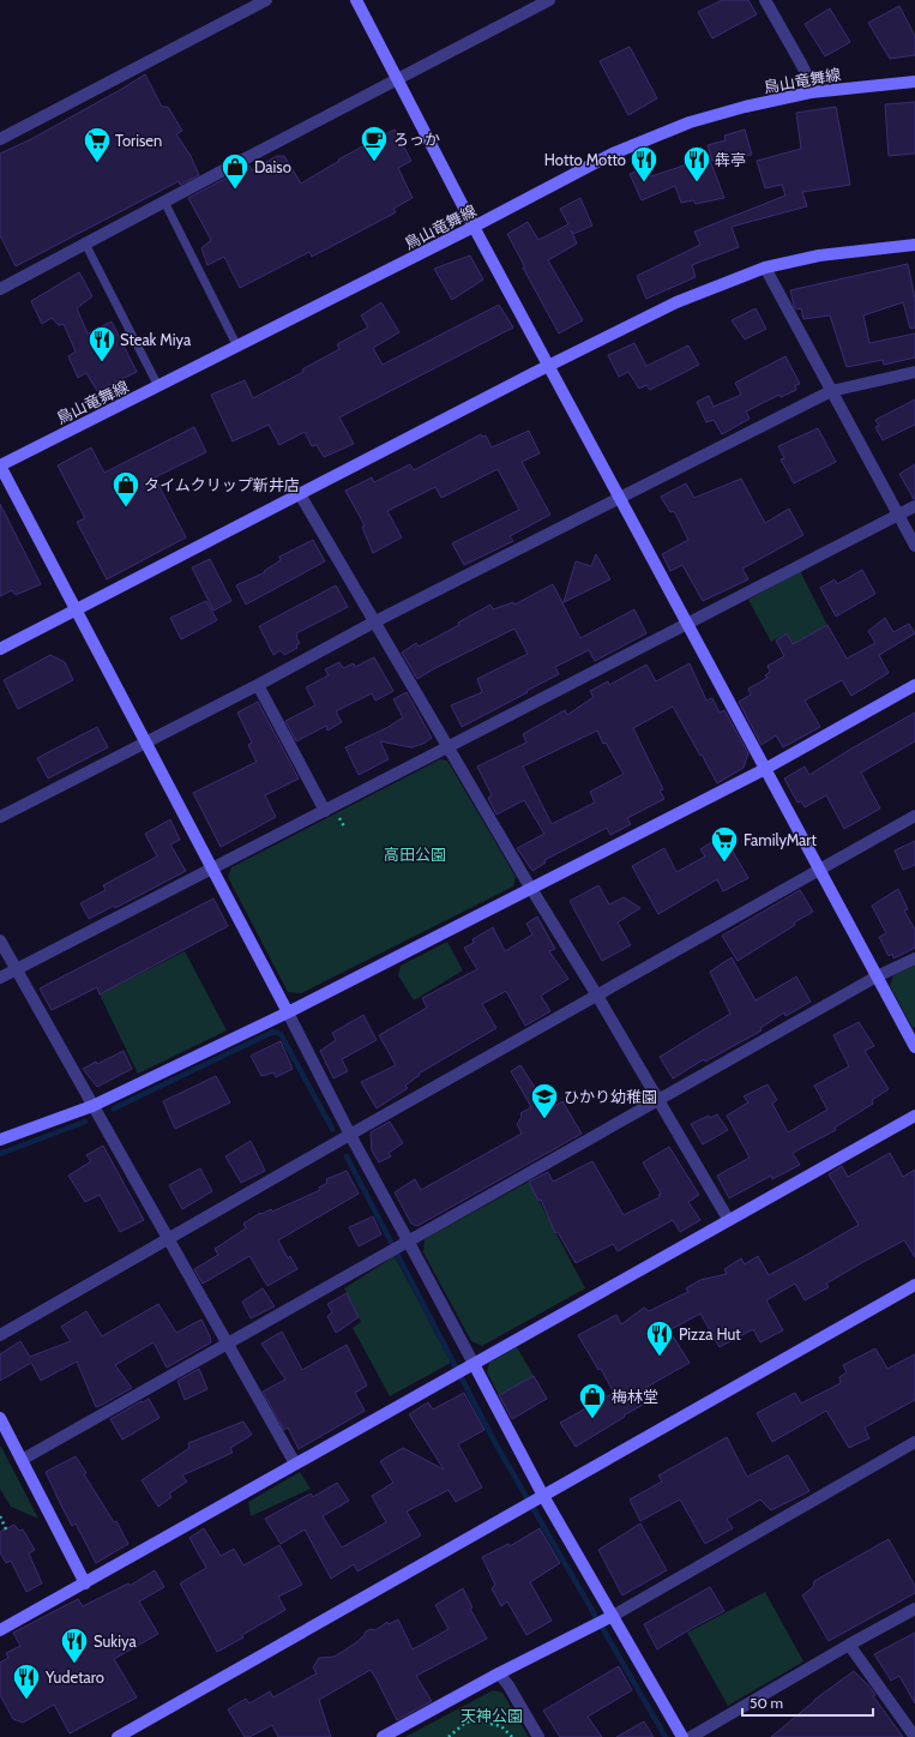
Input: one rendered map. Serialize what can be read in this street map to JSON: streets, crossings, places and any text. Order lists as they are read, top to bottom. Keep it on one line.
{"streets":{"street":["鳥山竜舞線"]},"parks":["高田公園","天神公園"],"places":{"cafe":["ろっか"],"supermarket":["Torisen","FamilyMart"],"restaurant":["Hotto Motto","犇亭","Steak Miya","Pizza Hut","Sukiya","Yudetaro"],"shop":["Daiso","タイムクリップ新井店","梅林堂"],"school or university":["ひかり幼稚園"]},"scale_bar":"50 m"}
